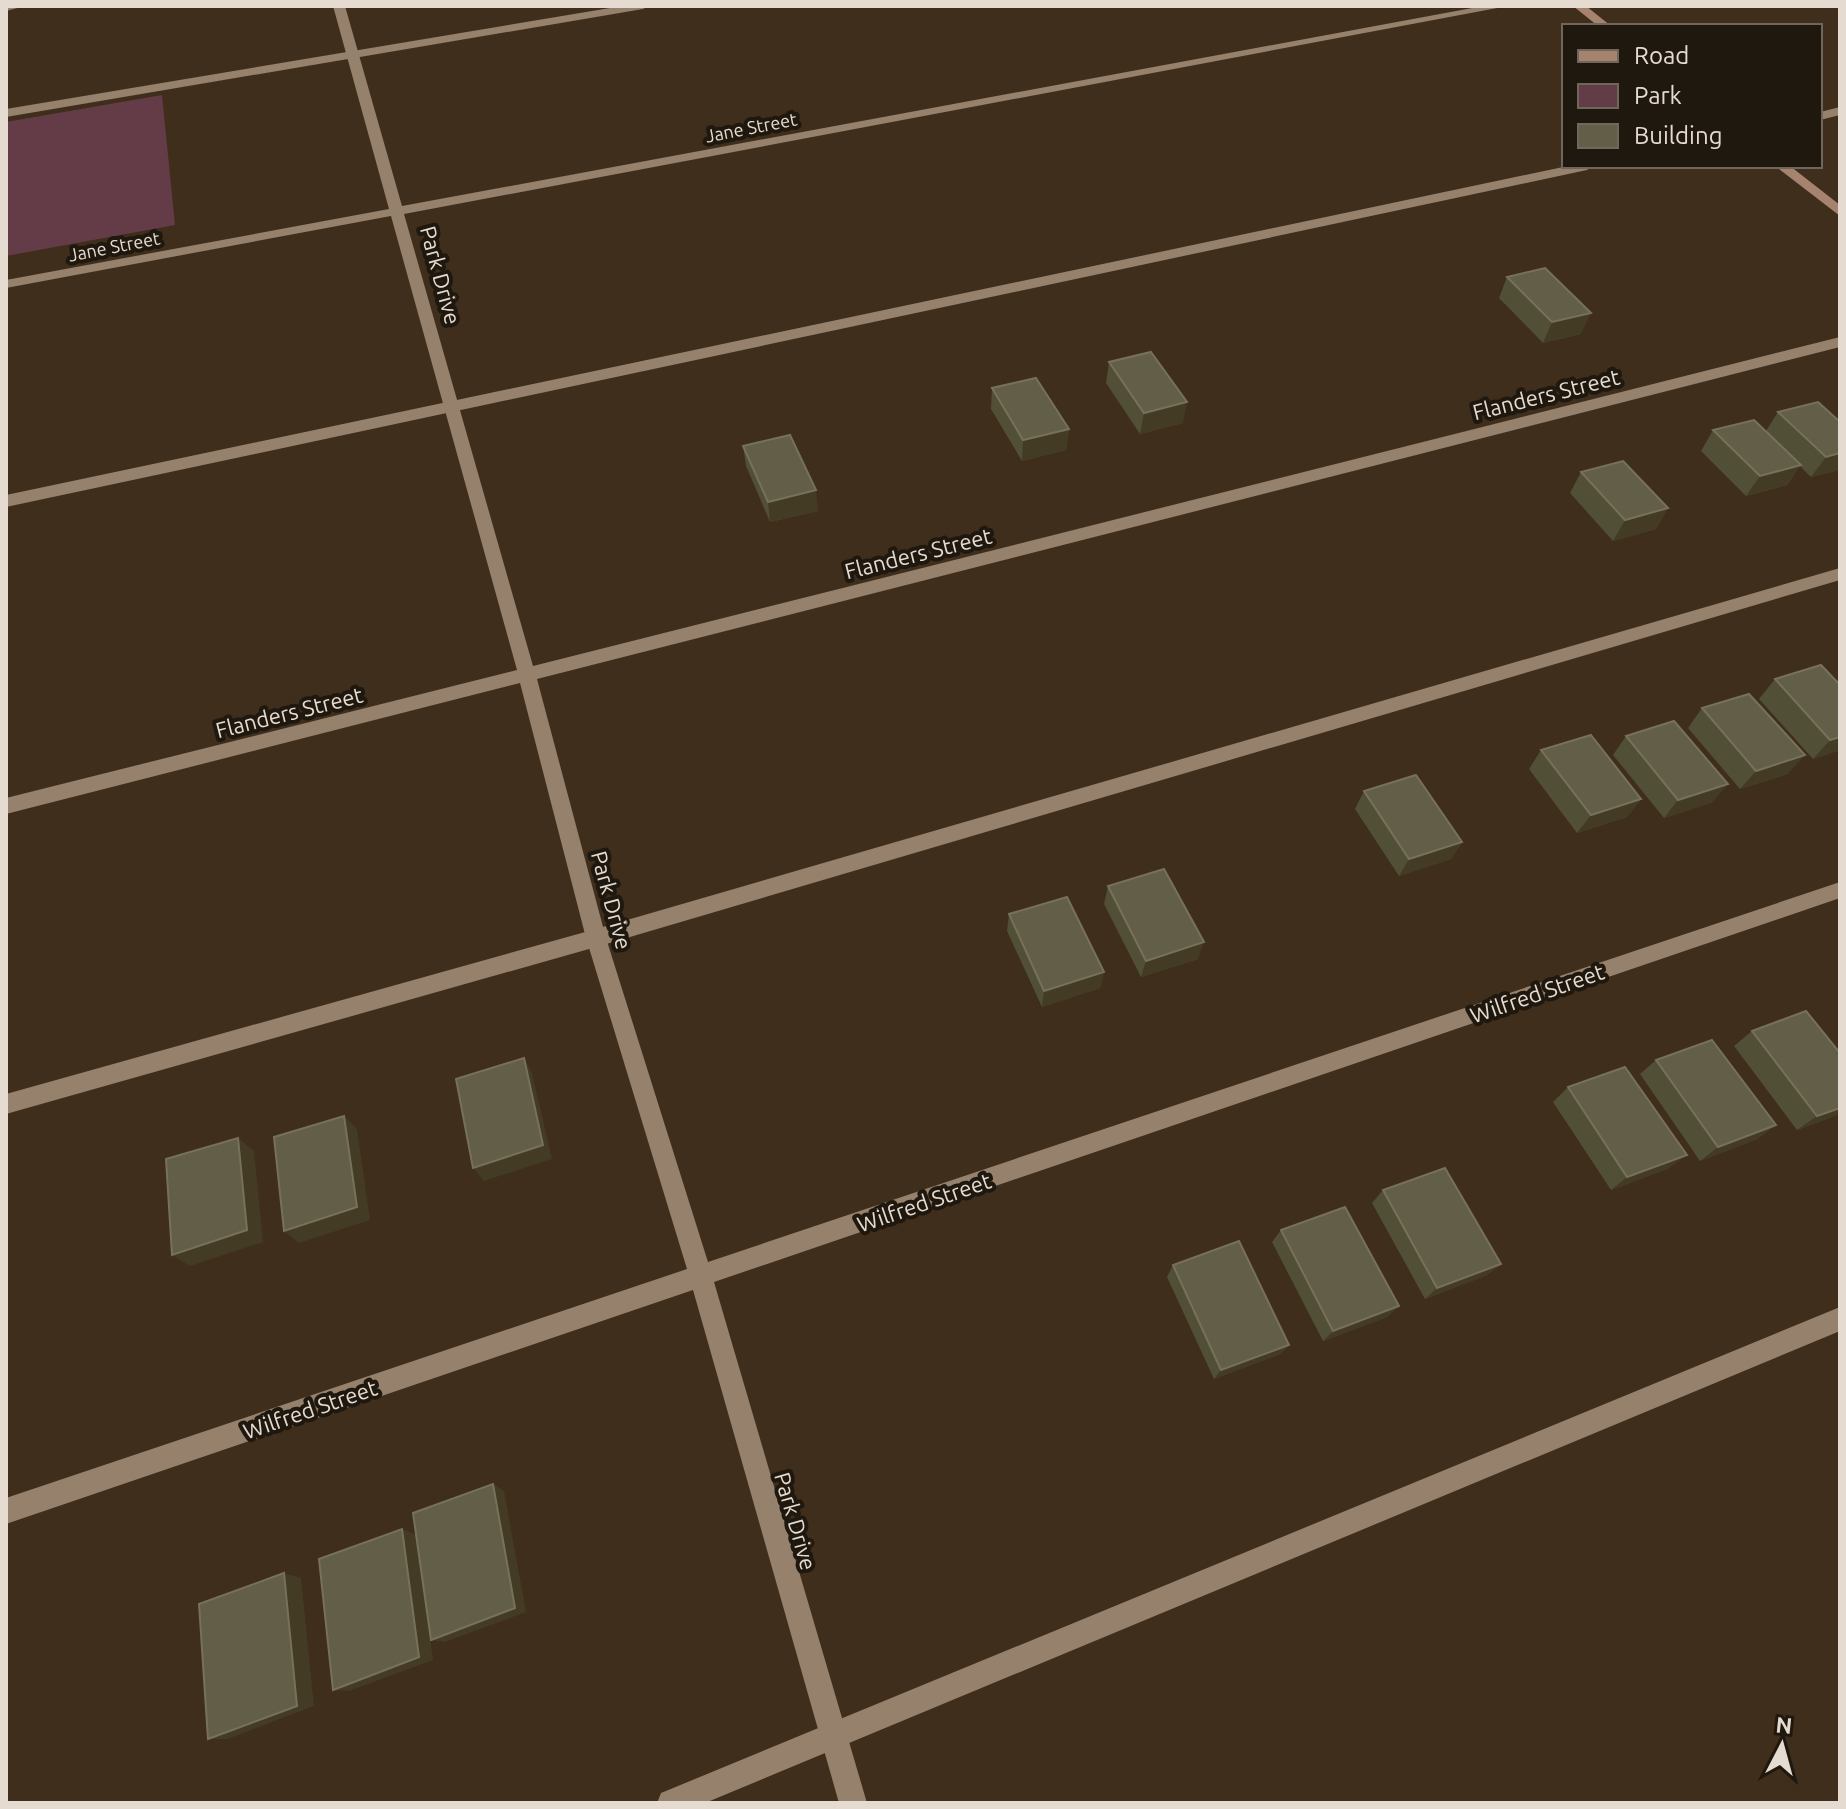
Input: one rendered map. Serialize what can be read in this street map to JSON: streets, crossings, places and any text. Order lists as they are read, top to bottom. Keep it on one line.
{"streets":{"street":["Jane Street","Park Drive","Flanders Street","Wilfred Street"]},"crossings":[["Jane Street","Park Drive"],["Park Drive","Flanders Street"],["Park Drive","Wilfred Street"]],"legend":["Road","Park","Building"],"north":"top"}
